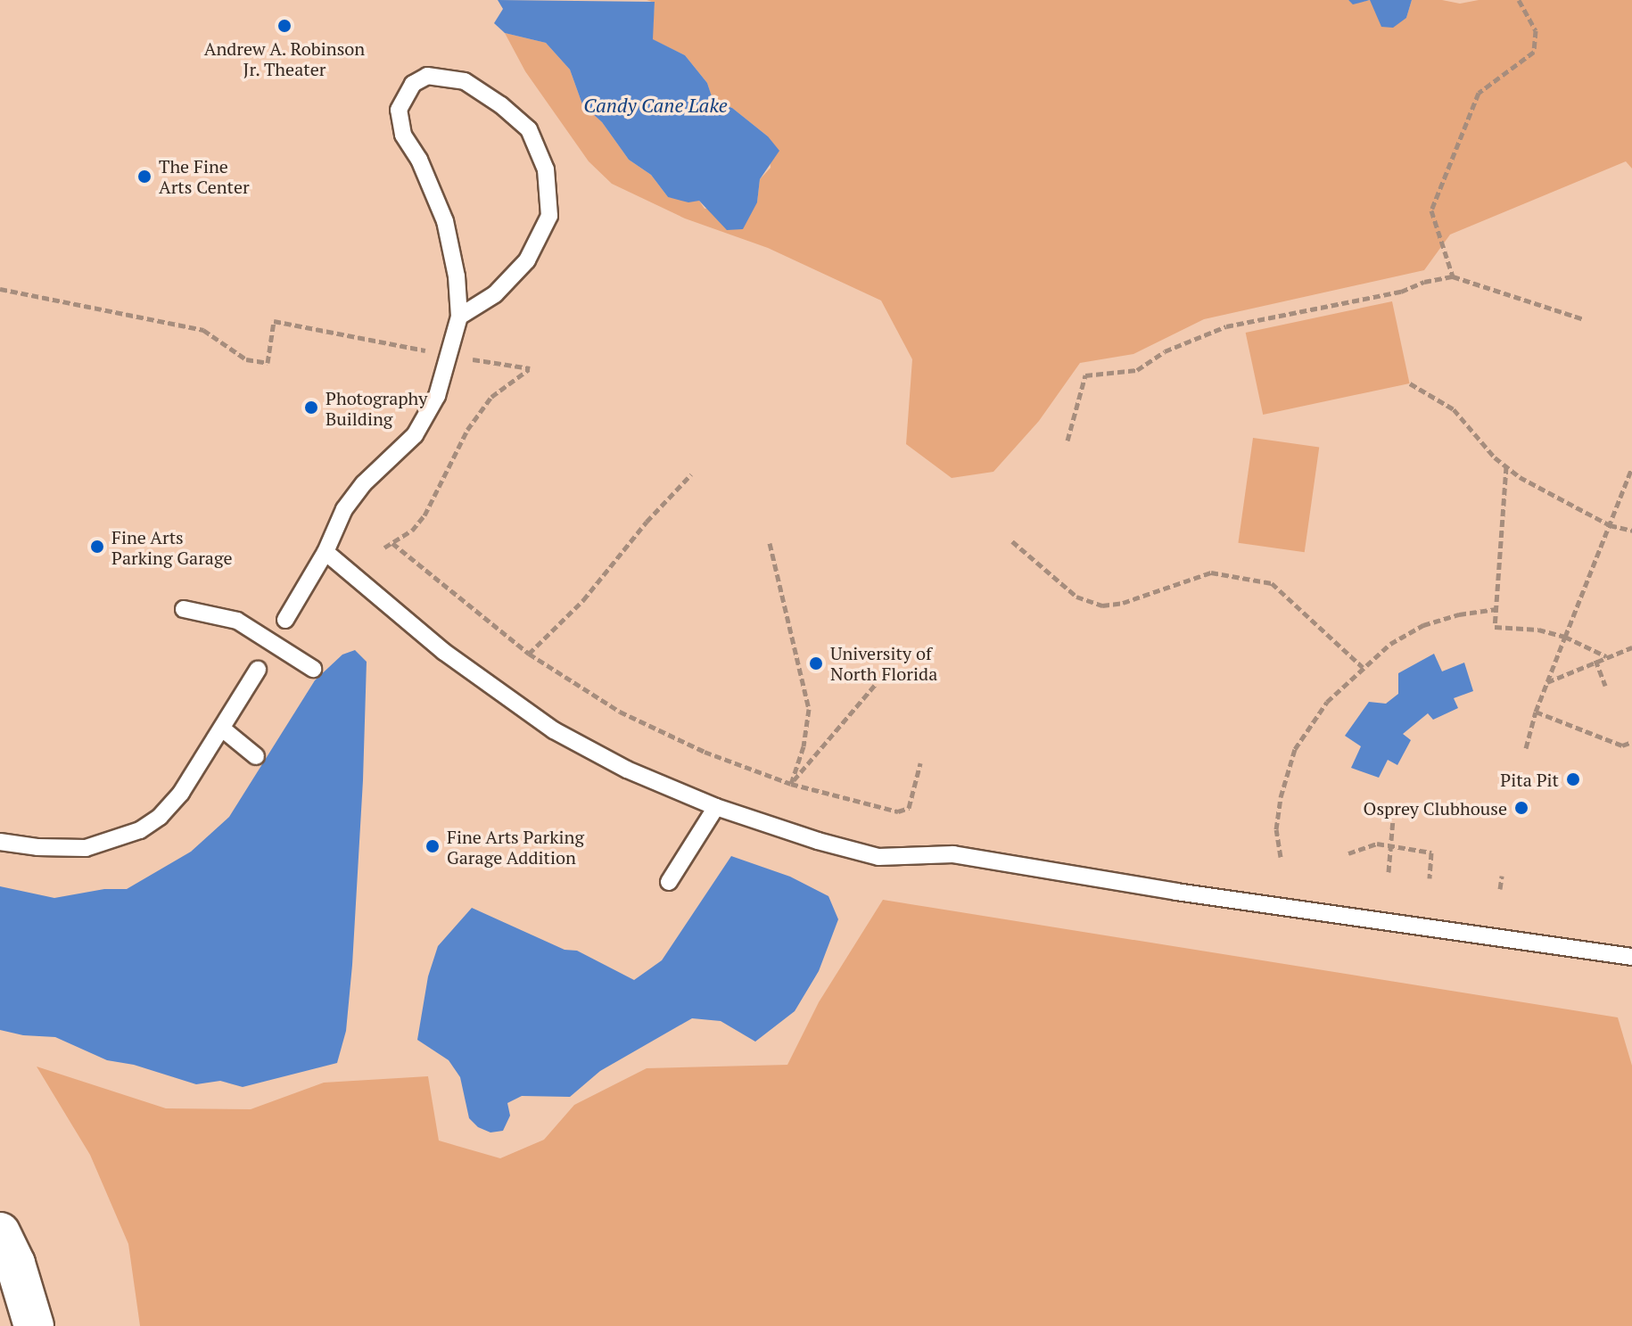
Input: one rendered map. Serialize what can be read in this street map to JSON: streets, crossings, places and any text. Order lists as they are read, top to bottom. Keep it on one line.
{"water":["Candy Cane Lake"],"places":["Andrew A. Robinson Jr. Theater","The Fine Arts Center","Photography Building","Fine Arts Parking Garage","University of North Florida","Pita Pit","Osprey Clubhouse","Fine Arts Parking Garage Addition"]}
